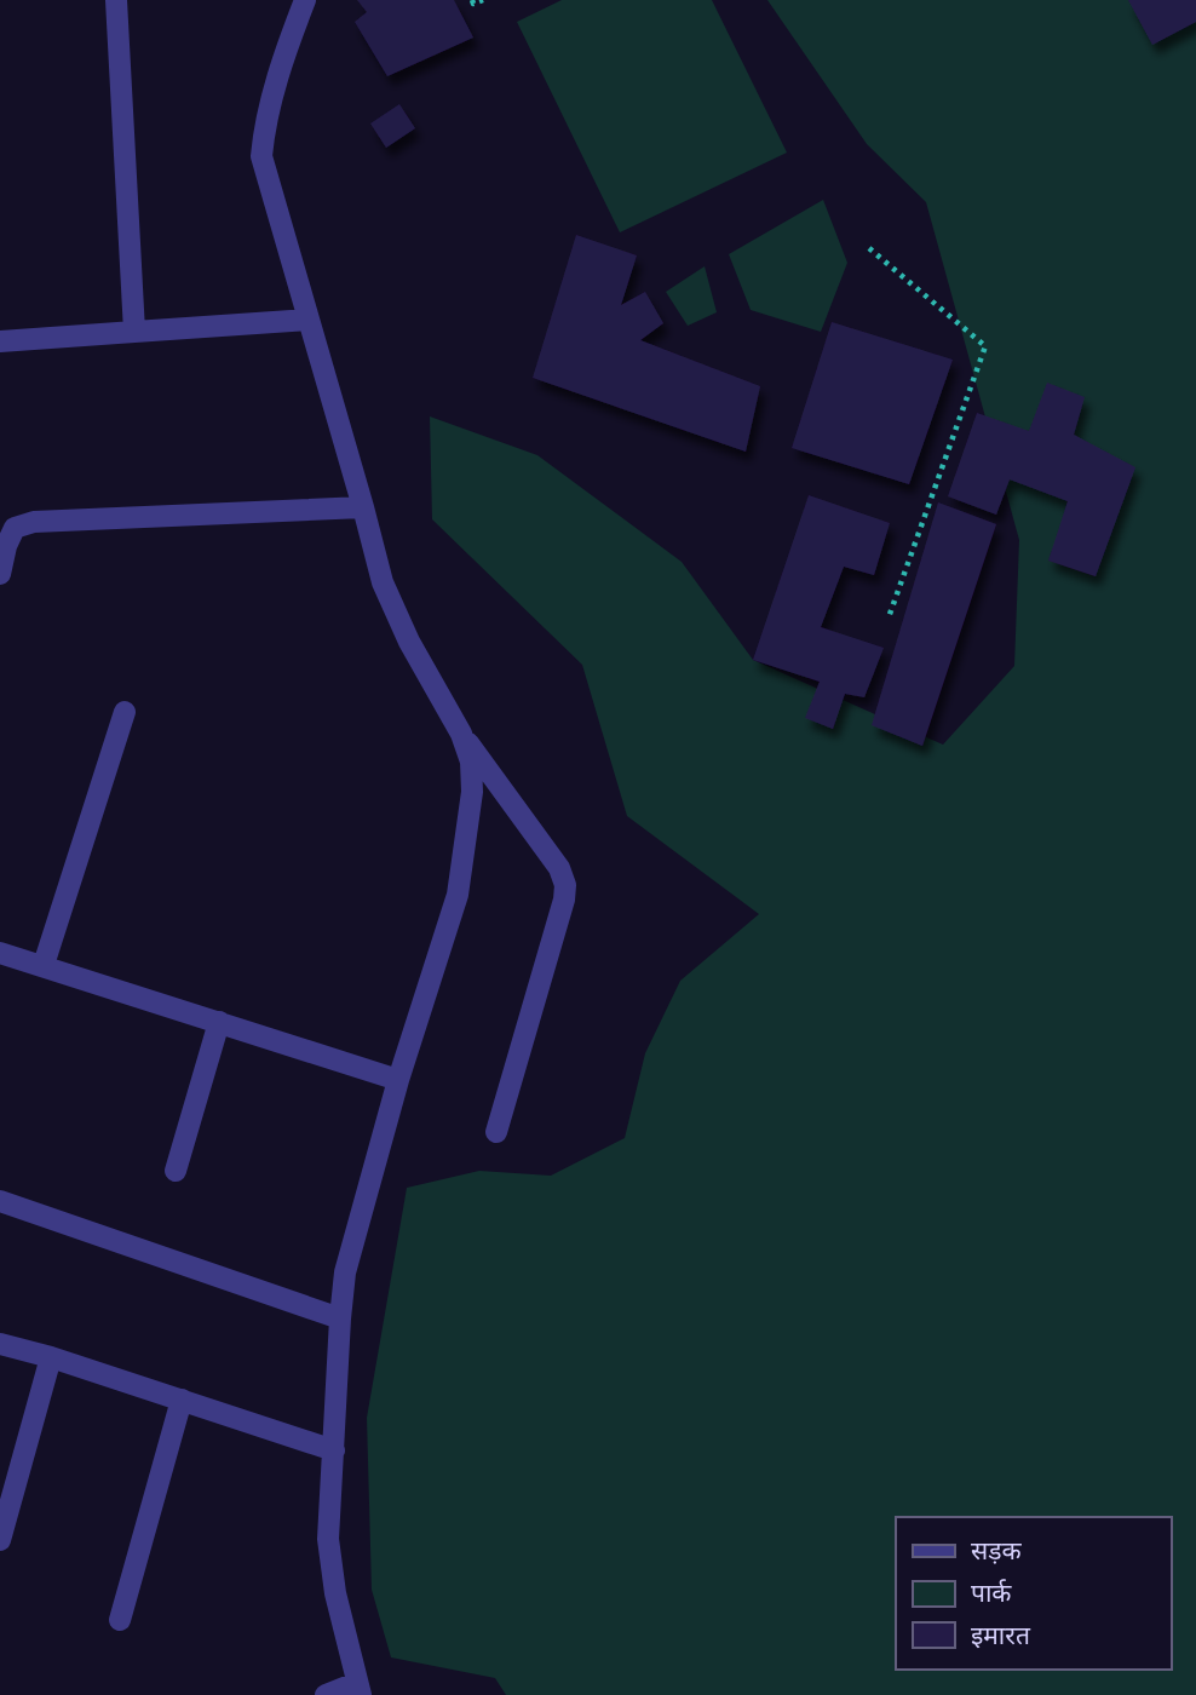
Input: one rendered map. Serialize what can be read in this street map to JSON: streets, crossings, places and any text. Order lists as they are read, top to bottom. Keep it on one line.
{"legend":["सड़क","पार्क","इमारत"]}
